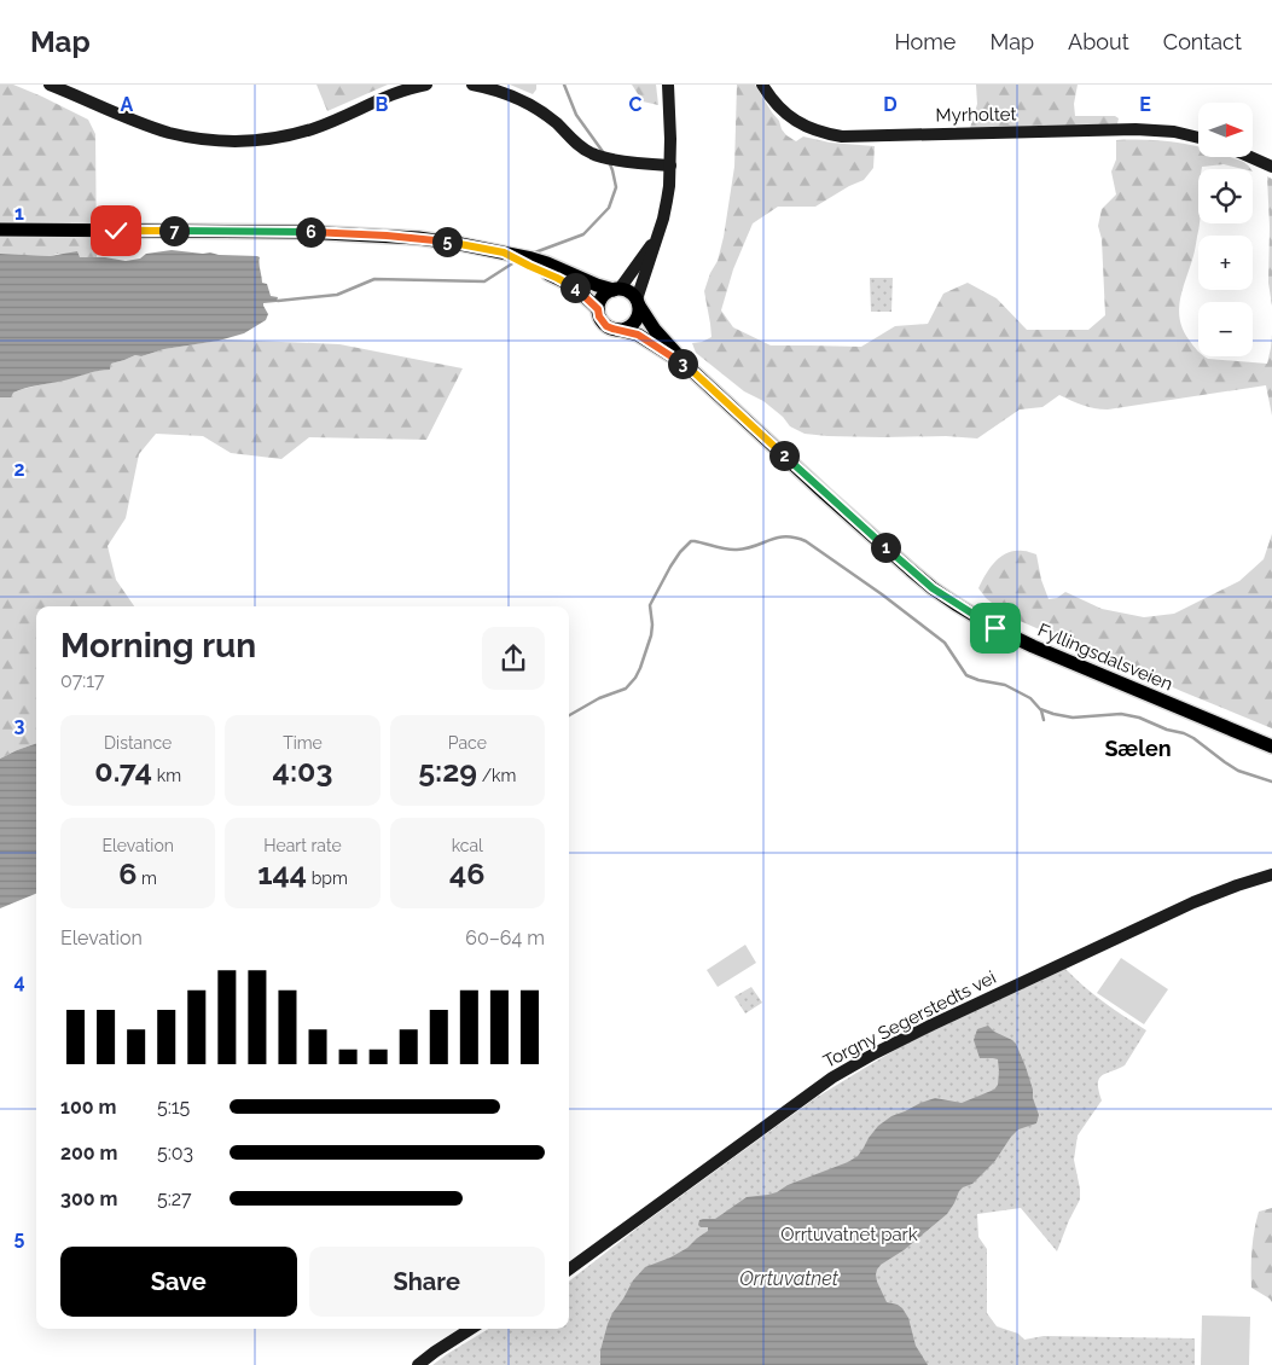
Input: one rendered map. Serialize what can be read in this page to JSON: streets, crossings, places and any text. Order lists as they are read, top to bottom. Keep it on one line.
{"streets":{"main road":["Myrholtet","Fyllingsdalsveien","Torgny Segerstedts vei"]},"districts":["Sælen"],"water":["Orrtuvatnet"],"parks":["Orrtuvatnet park"],"north":"right","page":{"header":"Map","nav":["Home","Map","About","Contact"],"map_buttons":["+","−"],"pins":["7","6","5","4","3","2","1"],"heading":["Morning run","07:17"],"stats":[["Distance","0.74 km"],["Time","4:03"],["Pace","5:29 /km"],["Elevation","6 m"],["Heart rate","144 bpm"],["kcal","46"]],"chart":["Elevation","60–64 m"],"list":[{"name":"100 m","note":"5:15"},{"name":"200 m","note":"5:03"},{"name":"300 m","note":"5:27"}],"buttons":["Save","Share"]},"grid":{"columns":["A","B","C","D","E"],"rows":["1","2","3","4","5"]}}
